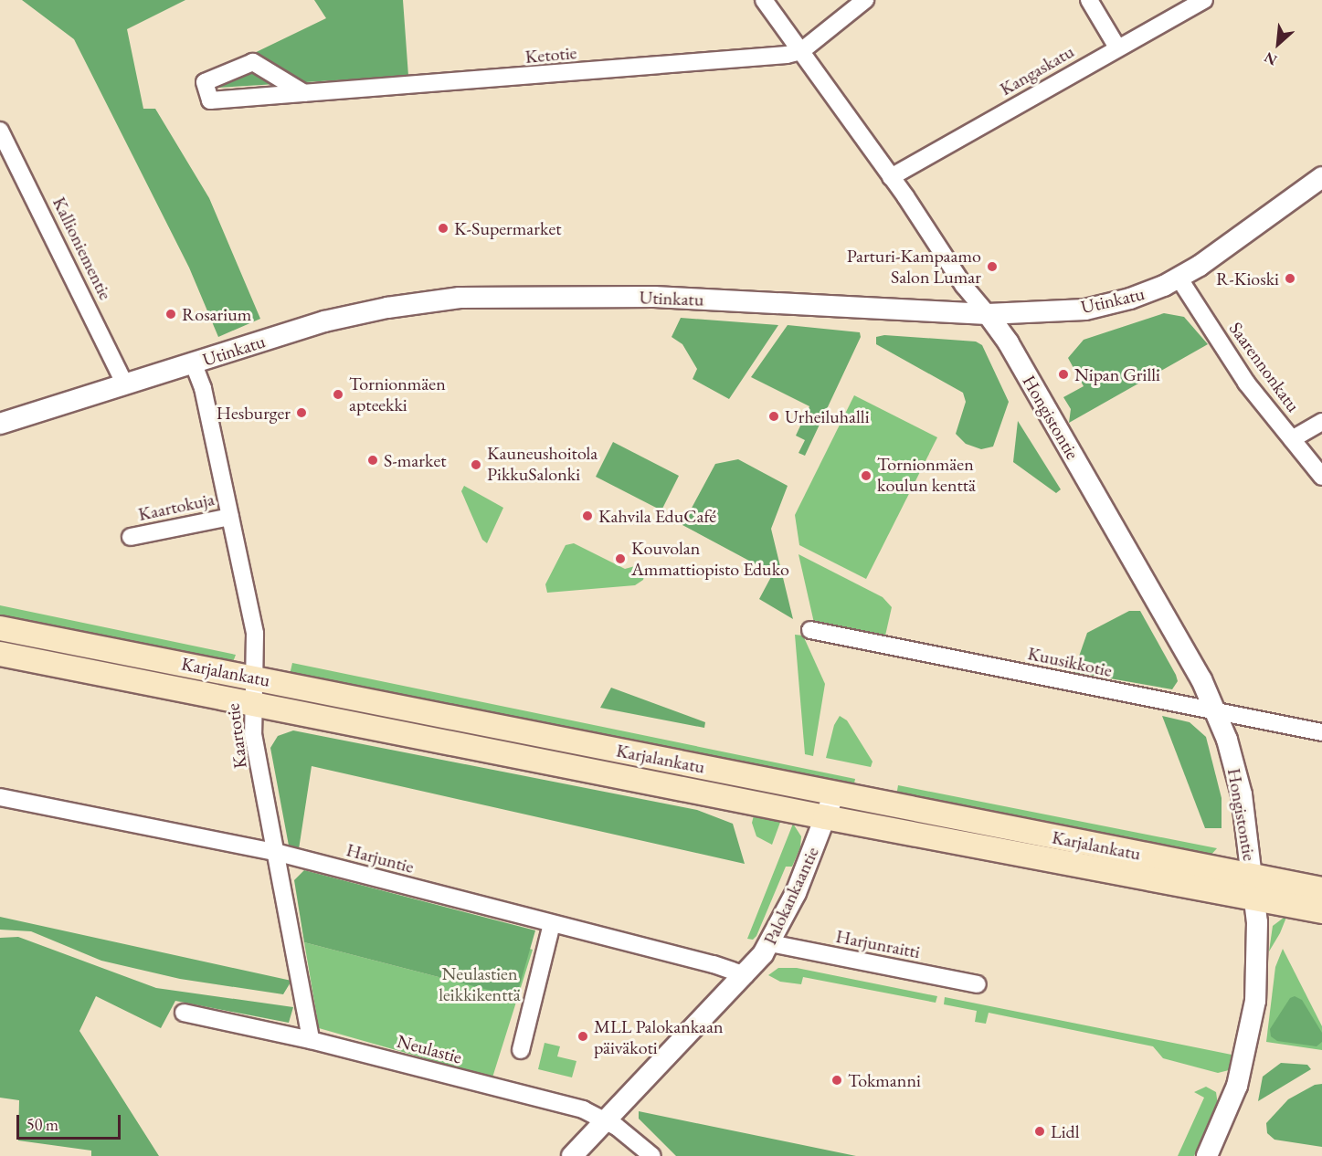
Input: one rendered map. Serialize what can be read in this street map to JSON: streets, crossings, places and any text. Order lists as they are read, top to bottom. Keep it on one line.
{"streets":{"main road":["Karjalankatu"],"street":["Ketotie","Kangaskatu","Kallioniementie","Utinkatu","Saarennonkatu","Hongistontie","Kaartokuja","Kuusikkotie","Kaartotie","Harjuntie","Palokankaantie","Harjunraitti","Neulastie"]},"crossings":[["Ketotie","Hongistontie"],["Kangaskatu","Hongistontie"],["Kallioniementie","Utinkatu"],["Utinkatu","Saarennonkatu"],["Utinkatu","Hongistontie"],["Utinkatu","Kaartotie"],["Hongistontie","Kuusikkotie"],["Hongistontie","Karjalankatu"],["Kaartokuja","Kaartotie"],["Karjalankatu","Kaartotie"],["Karjalankatu","Palokankaantie"],["Kaartotie","Harjuntie"],["Kaartotie","Neulastie"],["Harjuntie","Palokankaantie"],["Palokankaantie","Harjunraitti"],["Palokankaantie","Neulastie"]],"parks":["Neulastien leikkikenttä"],"places":["K-Supermarket","Parturi-Kampaamo Salon Lumar","R-Kioski","Rosarium","Nipan Grilli","Tornionmäen apteekki","Hesburger","Urheiluhalli","S-market","Kauneushoitola PikkuSalonki","Tornionmäen koulun kenttä","Kahvila EduCafé","Kouvolan Ammattiopisto Eduko","MLL Palokankaan päiväkoti","Tokmanni","Lidl"],"scale_bar":"50 m","north":"bottom left"}
